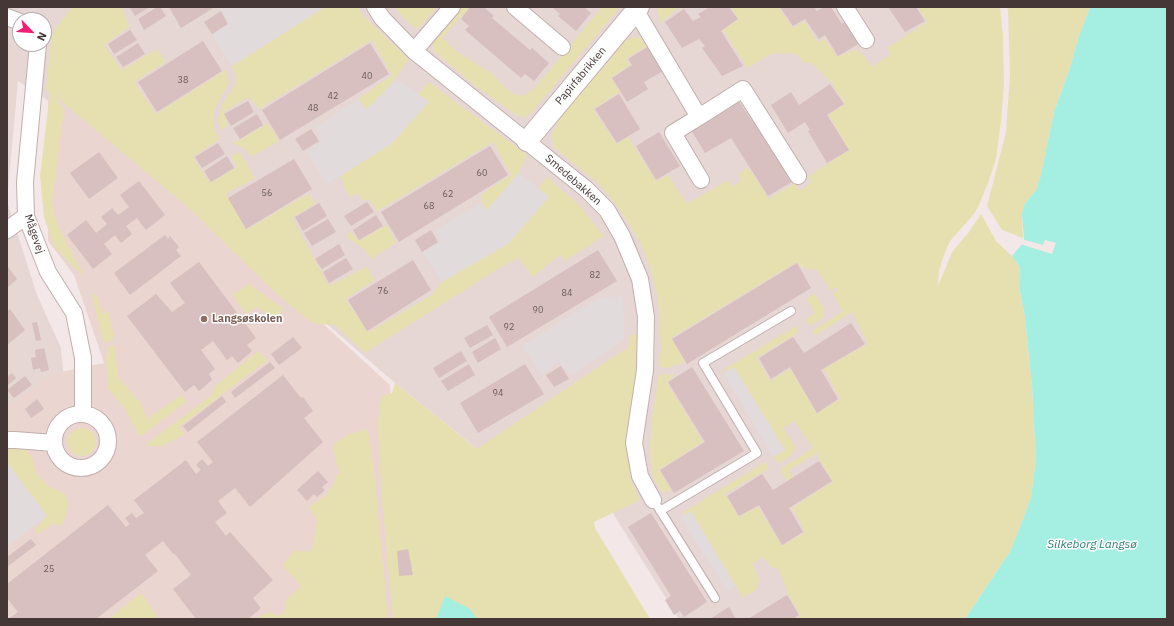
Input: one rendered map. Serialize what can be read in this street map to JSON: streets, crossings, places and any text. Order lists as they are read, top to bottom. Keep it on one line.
{"streets":{"street":["Papirfabrikken","Smedebakken","Mågevej"]},"crossings":[["Papirfabrikken","Smedebakken"]],"water":["Silkeborg Langsø"],"places":["Langsøskolen"],"house_numbers":["40","38","42","48","60","56","62","68","82","76","84","90","92","94","25"],"north":"bottom right"}
